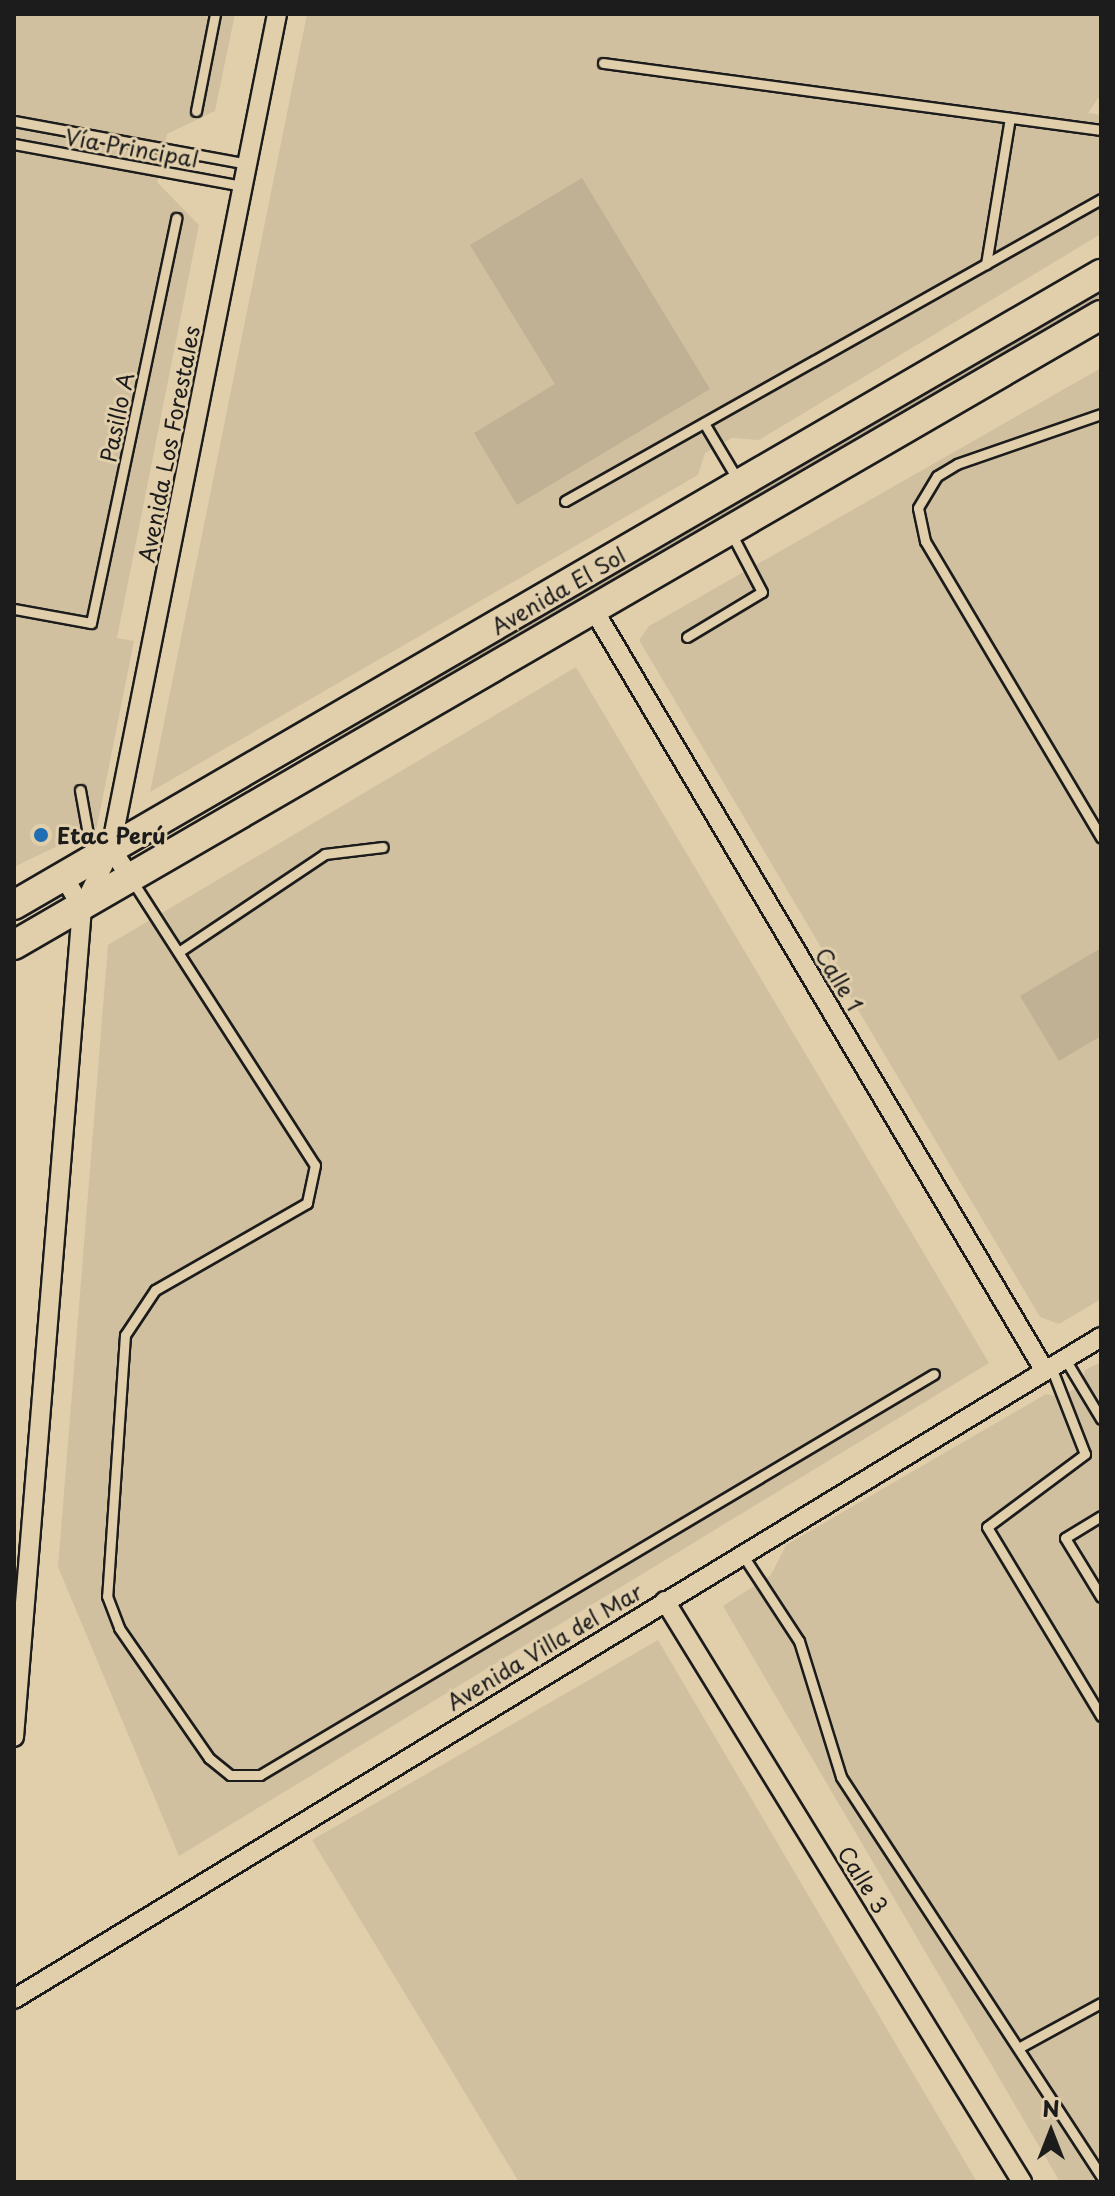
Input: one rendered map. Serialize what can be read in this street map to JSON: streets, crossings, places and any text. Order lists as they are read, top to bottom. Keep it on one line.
{"streets":{"main road":["Avenida El Sol"],"street":["Avenida Los Forestales","Calle 1","Avenida Villa del Mar","Calle 3"],"lane":["Vía Principal","Pasillo A"]},"crossings":[["Vía Principal","Avenida Los Forestales"],["Avenida Los Forestales","Avenida El Sol"],["Avenida El Sol","Calle 1"],["Calle 1","Avenida Villa del Mar"],["Avenida Villa del Mar","Calle 3"]],"places":["Etac Perú"],"north":"top"}
